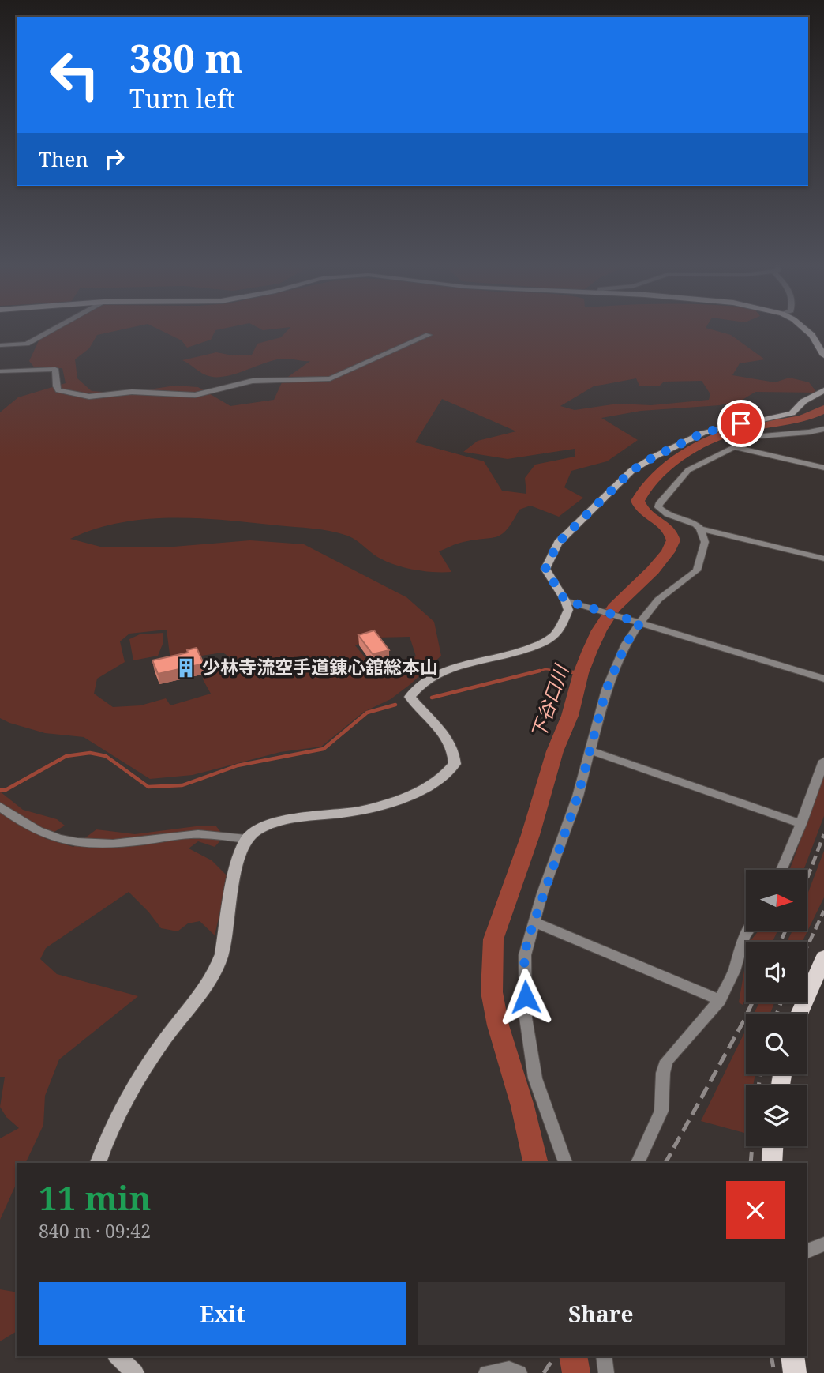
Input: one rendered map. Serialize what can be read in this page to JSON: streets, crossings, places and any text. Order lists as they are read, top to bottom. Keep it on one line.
{"water":["下谷口川"],"places":{"building":["少林寺流空手道錬心舘総本山"]},"north":"right","page":{"turn":["380 m","Turn left"],"then":"Then","heading":["11 min","840 m · 09:42"],"buttons":["Exit","Share"]}}
